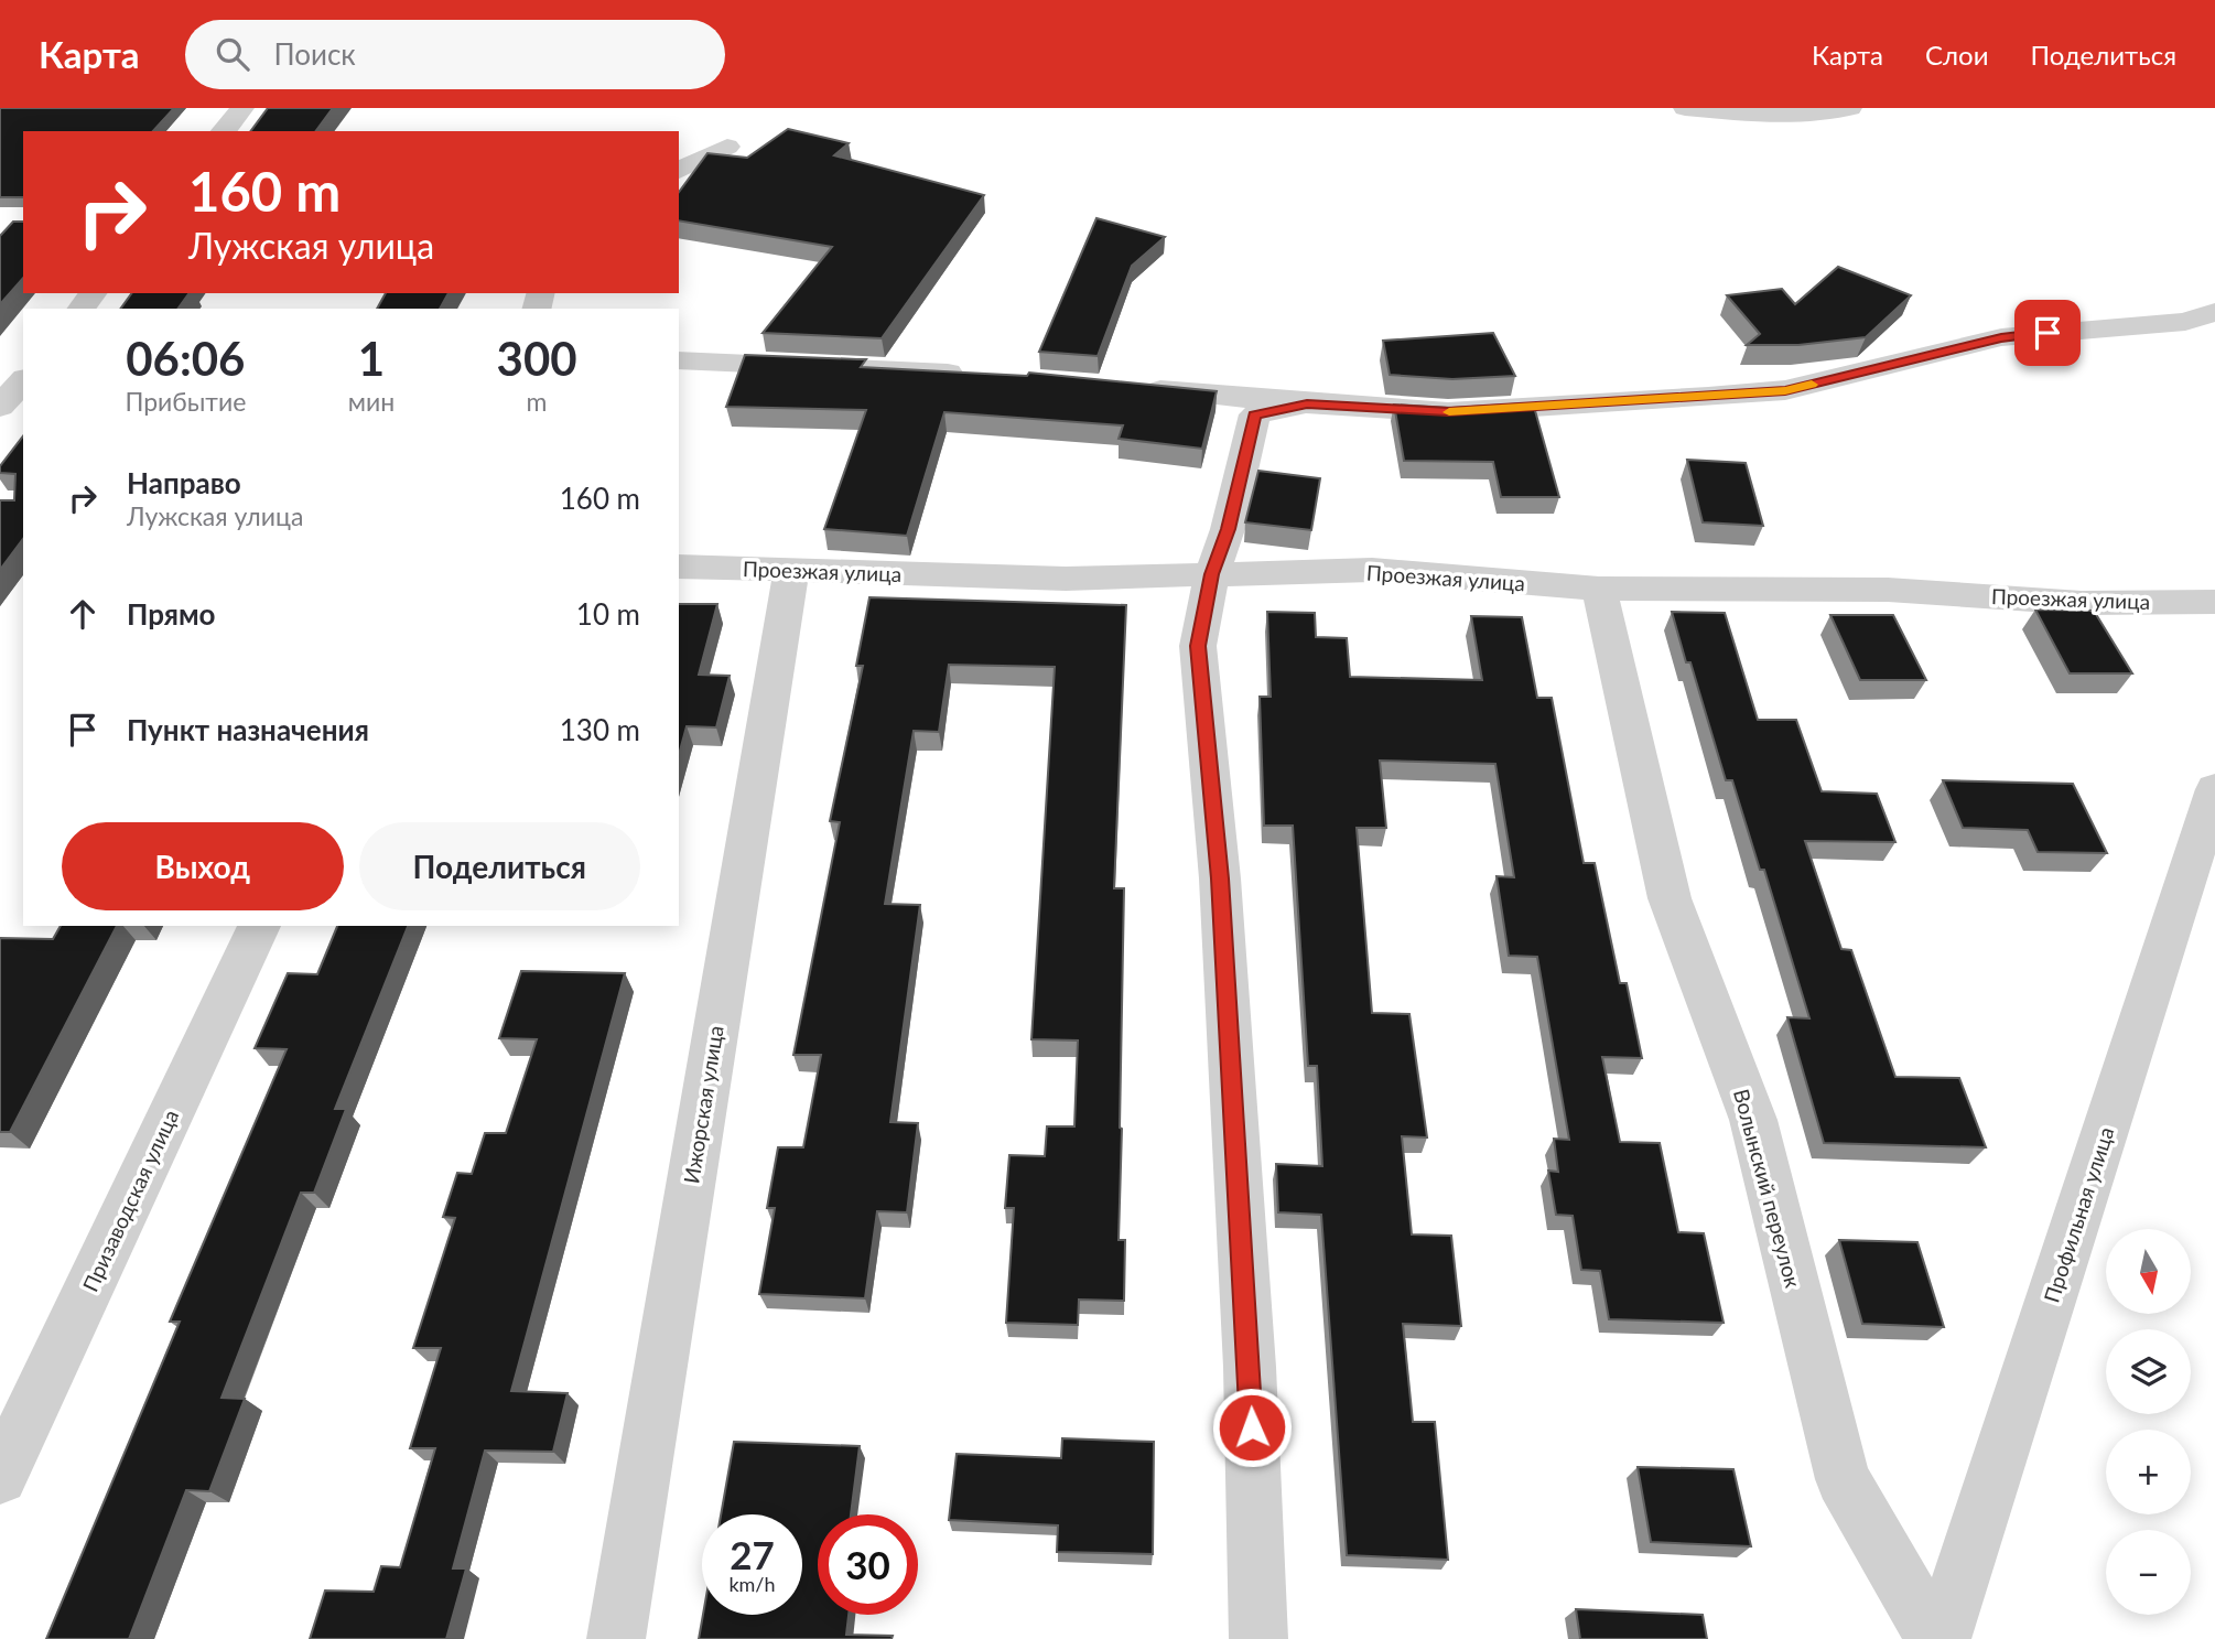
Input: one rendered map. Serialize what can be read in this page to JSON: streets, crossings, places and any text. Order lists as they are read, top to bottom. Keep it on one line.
{"streets":{"street":["Проезжая улица","Ижорская улица","Волынский переулок","Призаводская улица","Профильная улица"]},"crossings":[["Проезжая улица","Ижорская улица"],["Проезжая улица","Волынский переулок"]],"north":"bottom","page":{"header":"Карта","search":"Поиск","nav":["Карта","Слои","Поделиться"],"turn":["160 m","Лужская улица"],"eta":["06:06","Прибытие","1","мин","300","m"],"list":[{"name":"Направо","note":"Лужская улица","value":"160 m"},{"name":"Прямо","value":"10 m"},{"name":"Пункт назначения","value":"130 m"}],"buttons":["Выход","Поделиться"],"map_buttons":["+","−"],"speed":"27 km/h","limit":"30"}}
